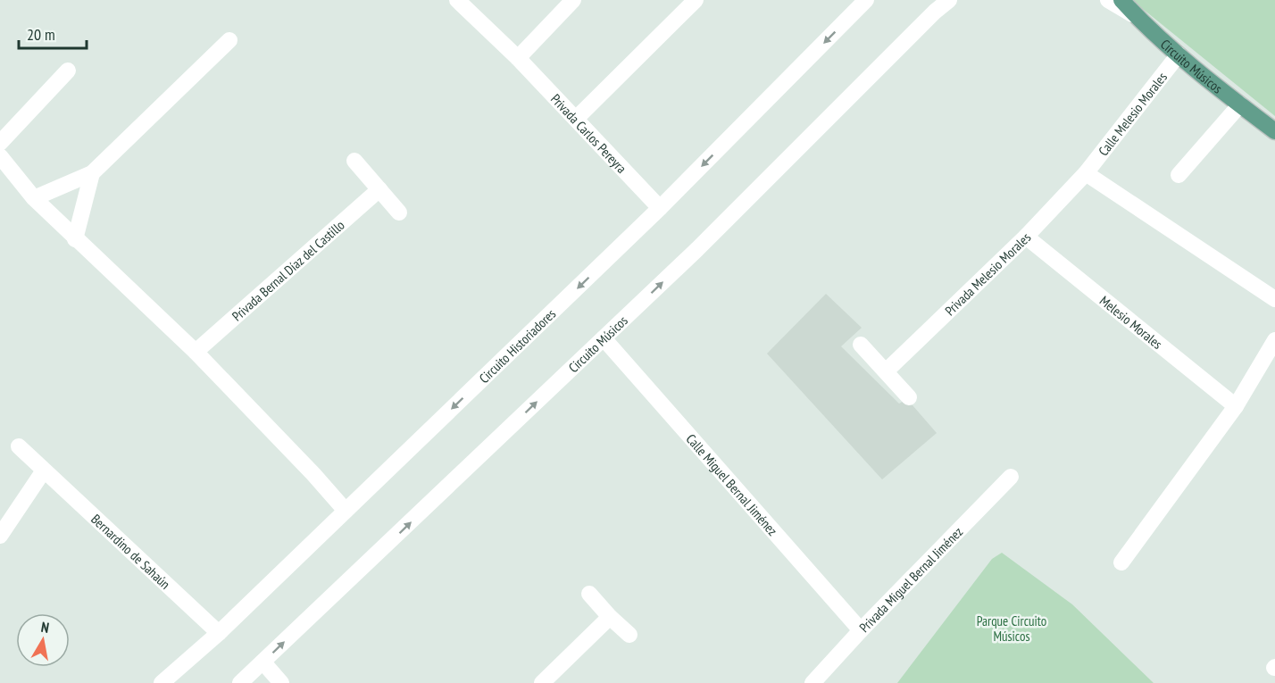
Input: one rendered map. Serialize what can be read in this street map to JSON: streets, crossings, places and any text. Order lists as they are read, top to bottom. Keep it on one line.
{"streets":{"main road":["Circuito Músicos"],"street":["Calle Melesio Morales","Privada Carlos Pereyra","Privada Bernal Díaz del Castillo","Privada Melesio Morales","Melesio Morales","Circuito Historiadores","Calle Miguel Bernal Jiménez","Bernardino de Sahaún","Privada Miguel Bernal Jiménez"]},"crossings":[["Circuito Músicos","Calle Melesio Morales"],["Circuito Músicos","Calle Miguel Bernal Jiménez"],["Calle Melesio Morales","Privada Melesio Morales"],["Privada Carlos Pereyra","Circuito Historiadores"],["Privada Melesio Morales","Melesio Morales"],["Circuito Historiadores","Bernardino de Sahaún"],["Calle Miguel Bernal Jiménez","Privada Miguel Bernal Jiménez"]],"one_way":["Circuito Músicos","Circuito Historiadores"],"parks":["Parque Circuito Músicos"],"scale_bar":"20 m","north":"top"}
